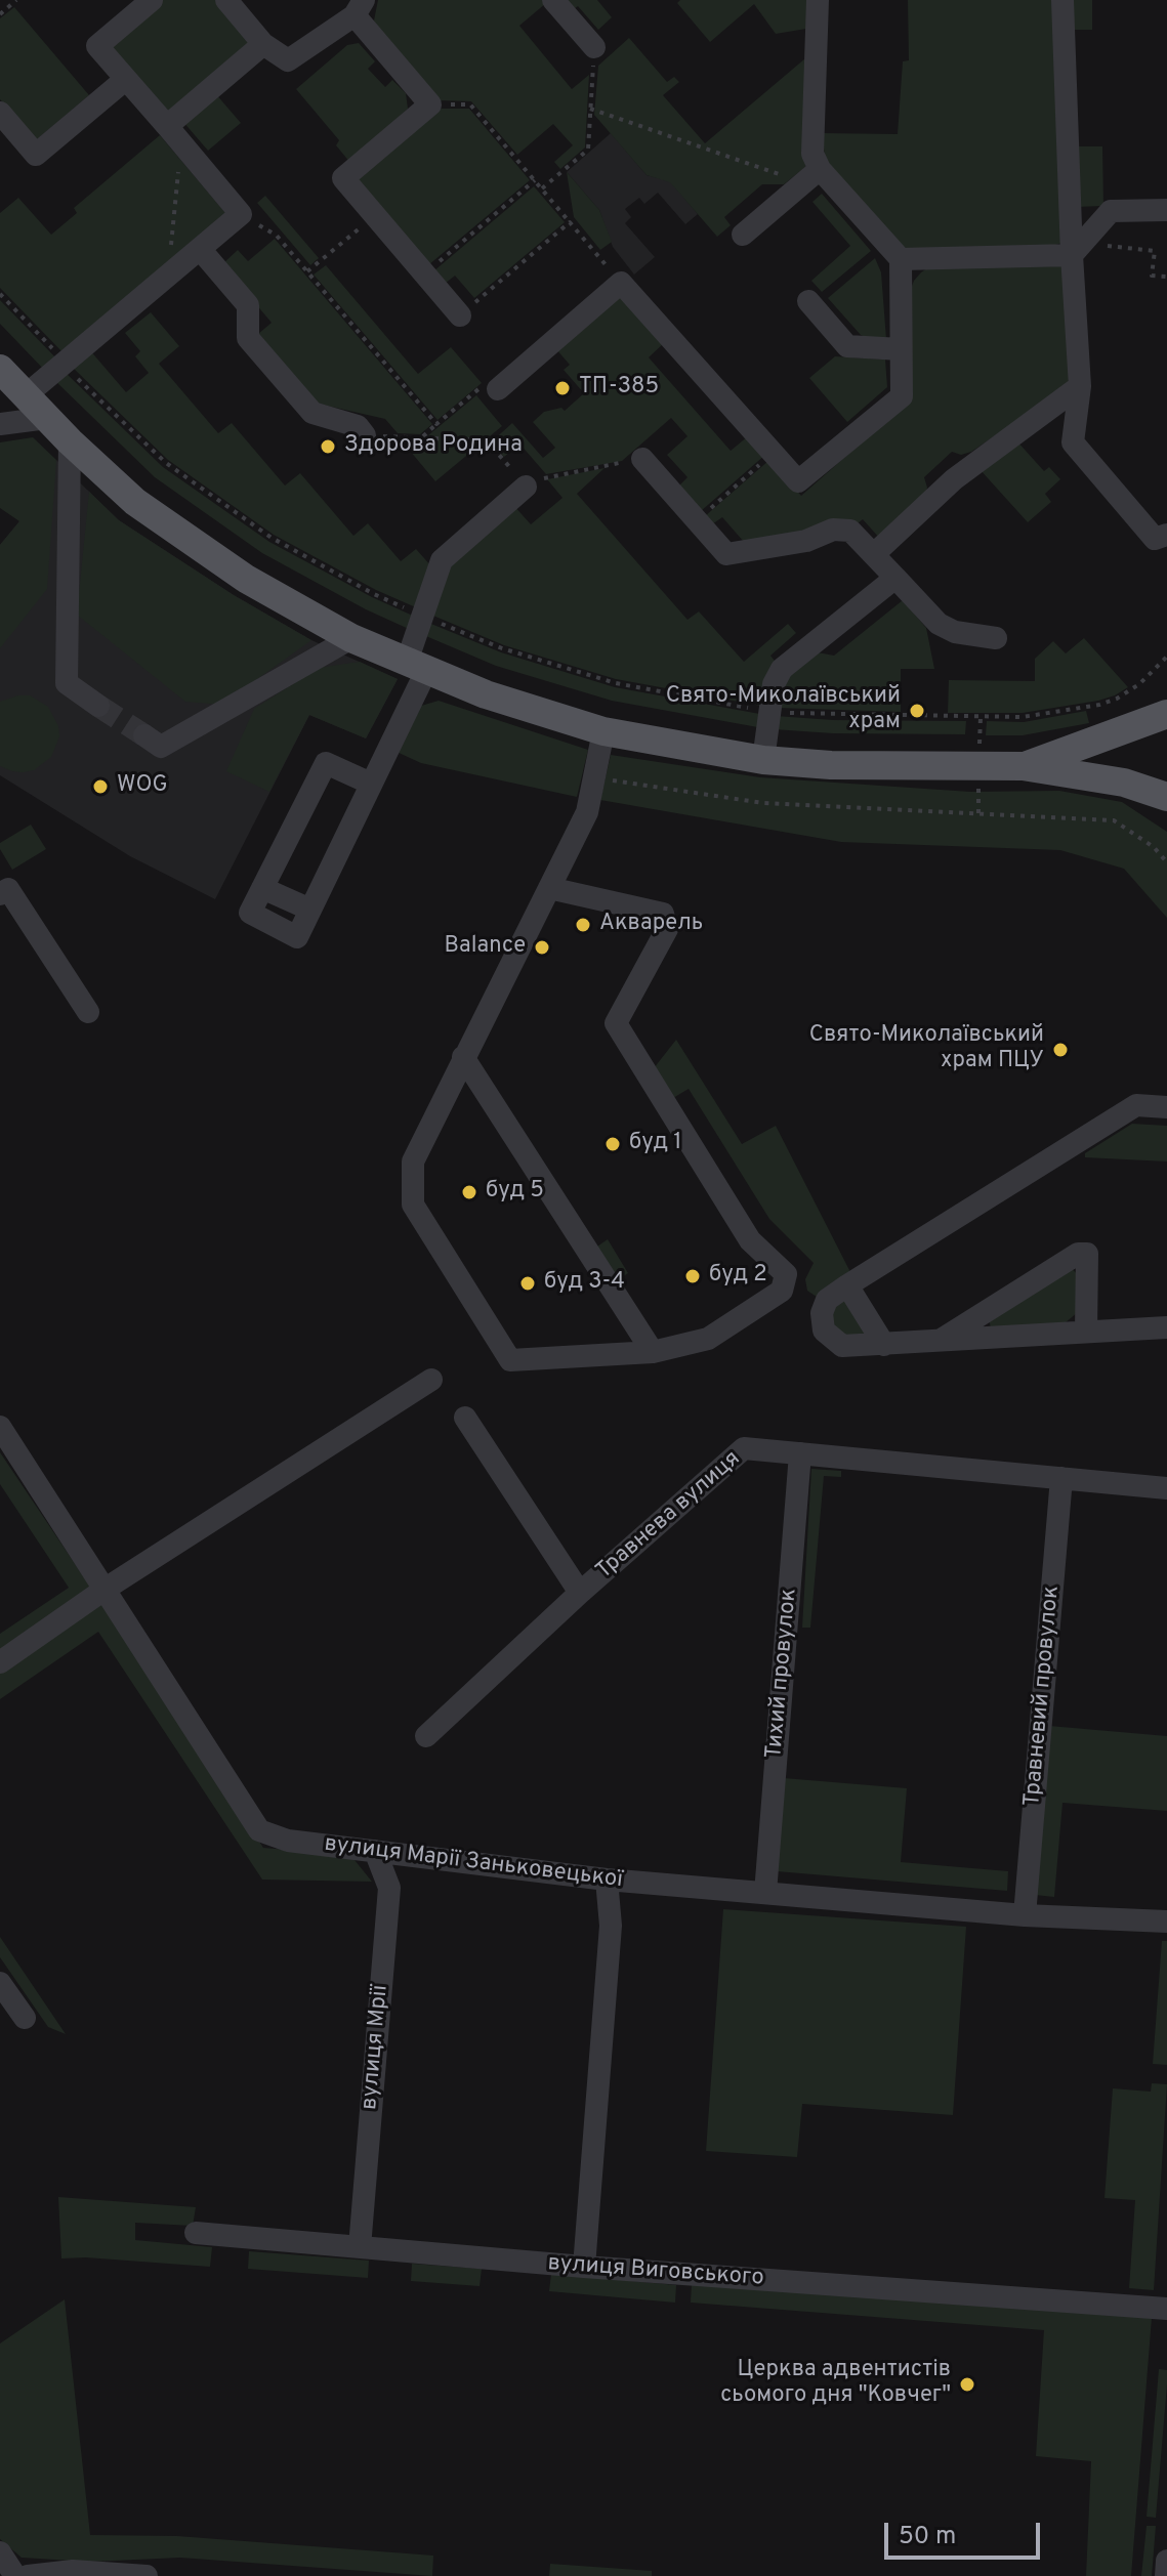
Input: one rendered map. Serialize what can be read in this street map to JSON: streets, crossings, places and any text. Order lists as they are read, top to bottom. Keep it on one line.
{"streets":{"street":["Травнева вулиця","Тихий провулок","Травневий провулок","вулиця Марії Заньковецької","вулиця Мрії","вулиця Виговського"]},"crossings":[["Травнева вулиця","Тихий провулок"],["Травнева вулиця","Травневий провулок"],["Тихий провулок","вулиця Марії Заньковецької"],["Травневий провулок","вулиця Марії Заньковецької"],["вулиця Марії Заньковецької","вулиця Мрії"],["вулиця Мрії","вулиця Виговського"]],"places":["ТП-385","Здорова Родина","Свято-Миколаївський храм","WOG","Акварель","Balance","Свято-Миколаївський храм ПЦУ","буд 1","буд 5","буд 2","буд 3-4","Церква адвентистів сьомого дня \"Ковчег\""],"scale_bar":"50 m"}
